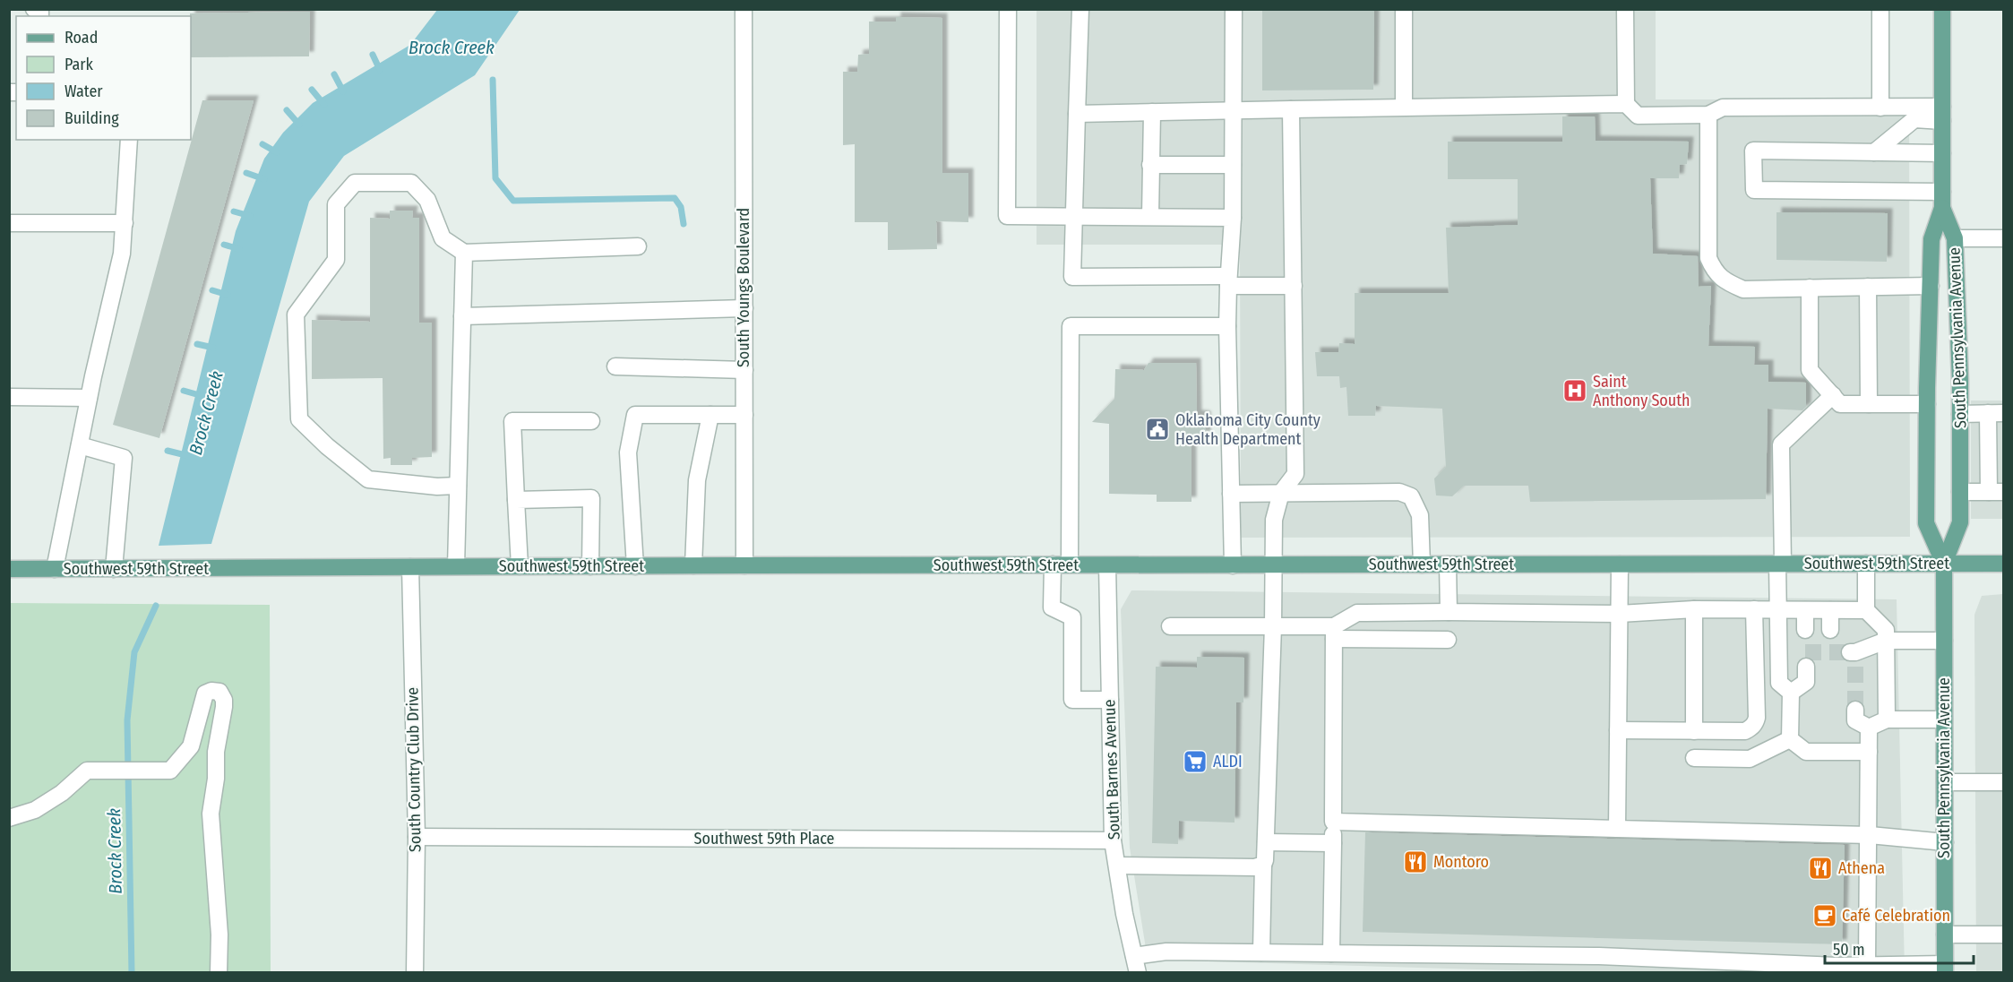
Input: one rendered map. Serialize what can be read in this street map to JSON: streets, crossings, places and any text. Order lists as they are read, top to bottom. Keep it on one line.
{"streets":{"main road":["South Pennsylvania Avenue","Southwest 59th Street"],"street":["South Youngs Boulevard","South Country Club Drive","South Barnes Avenue","Southwest 59th Place"]},"crossings":[["South Youngs Boulevard","Southwest 59th Street"],["South Pennsylvania Avenue","Southwest 59th Street"],["Southwest 59th Street","South Country Club Drive"],["Southwest 59th Street","South Barnes Avenue"],["South Country Club Drive","Southwest 59th Place"],["South Barnes Avenue","Southwest 59th Place"]],"water":["Brock Creek"],"places":{"hospital":["Saint Anthony South"],"public building":["Oklahoma City County Health Department"],"supermarket":["ALDI"],"restaurant":["Montoro","Athena"],"cafe":["Café Celebration"]},"legend":["Road","Park","Water","Building"],"scale_bar":"50 m"}
